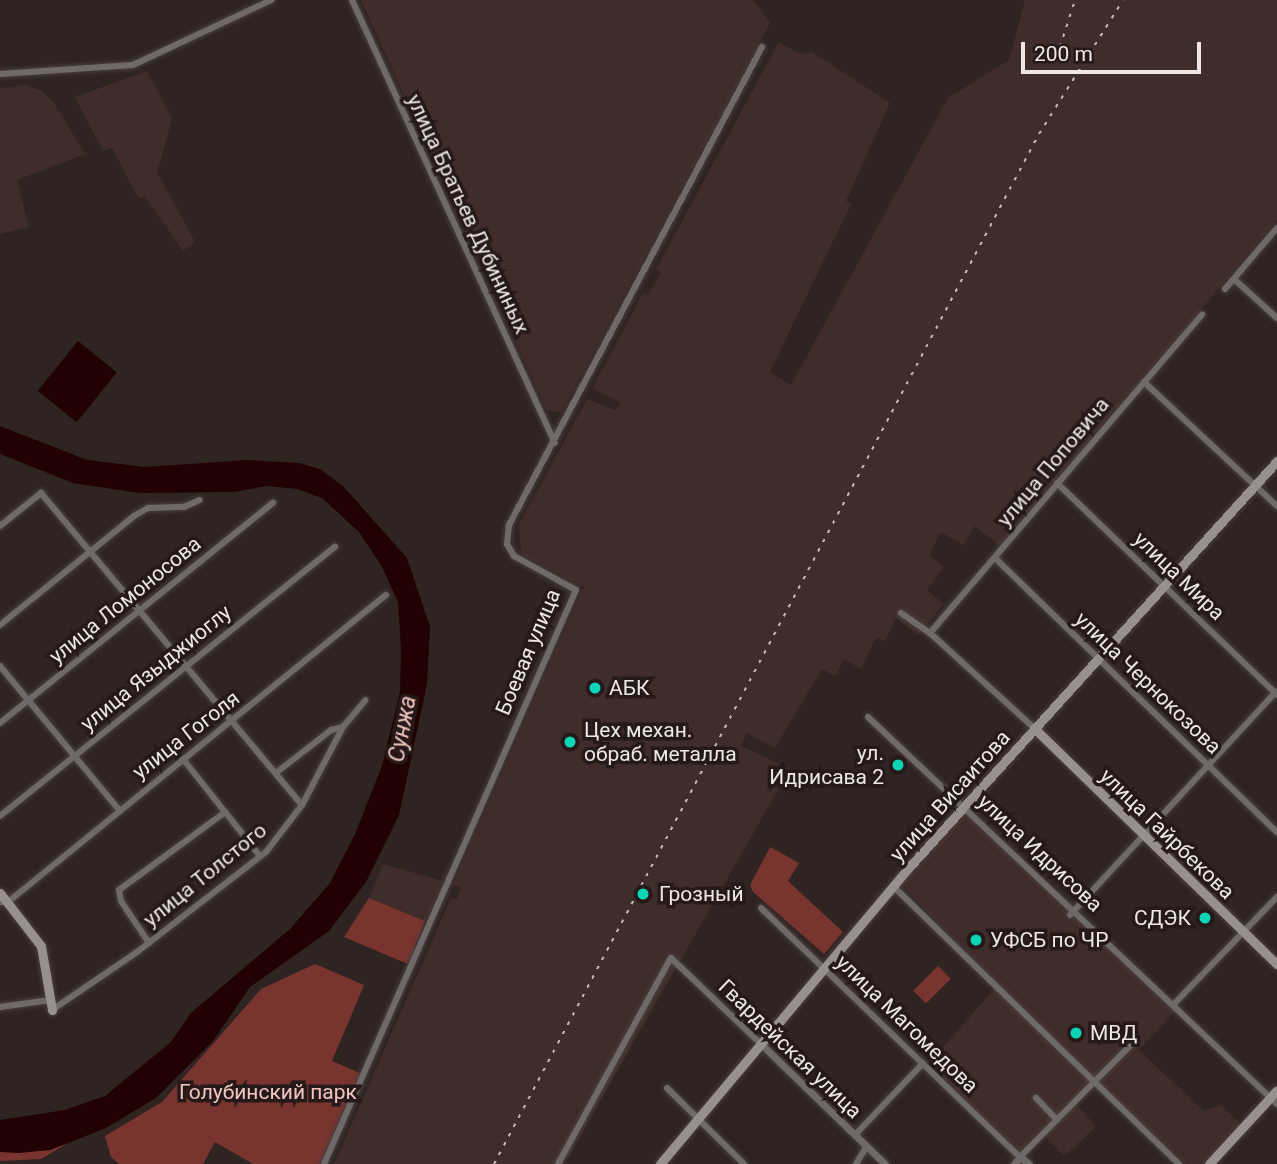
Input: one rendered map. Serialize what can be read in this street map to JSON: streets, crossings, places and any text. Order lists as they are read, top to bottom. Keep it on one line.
{"streets":{"main road":["улица Висаитова","улица Гайрбекова"],"street":["улица Братьев Дубининых","улица Поповича","улица Мира","улица Ломоносова","Боевая улица","улица Языджиоглу","улица Чернокозова","улица Гоголя","улица Идрисова","улица Толстого","улица Магомедова","Гвардейская улица"]},"crossings":[["улица Братьев Дубининых","Боевая улица"],["улица Поповича","улица Мира"],["улица Поповича","улица Чернокозова"],["улица Мира","улица Висаитова"],["улица Чернокозова","улица Висаитова"],["улица Висаитова","улица Гайрбекова"],["улица Висаитова","улица Идрисова"],["улица Висаитова","улица Магомедова"],["улица Висаитова","Гвардейская улица"]],"water":["Сунжа"],"parks":["Голубинский парк"],"places":["АБК","Цех механ. обраб. металла","ул. Идрисава 2","Грозный","СДЭК","УФСБ по ЧР","МВД"],"scale_bar":"200 m"}
